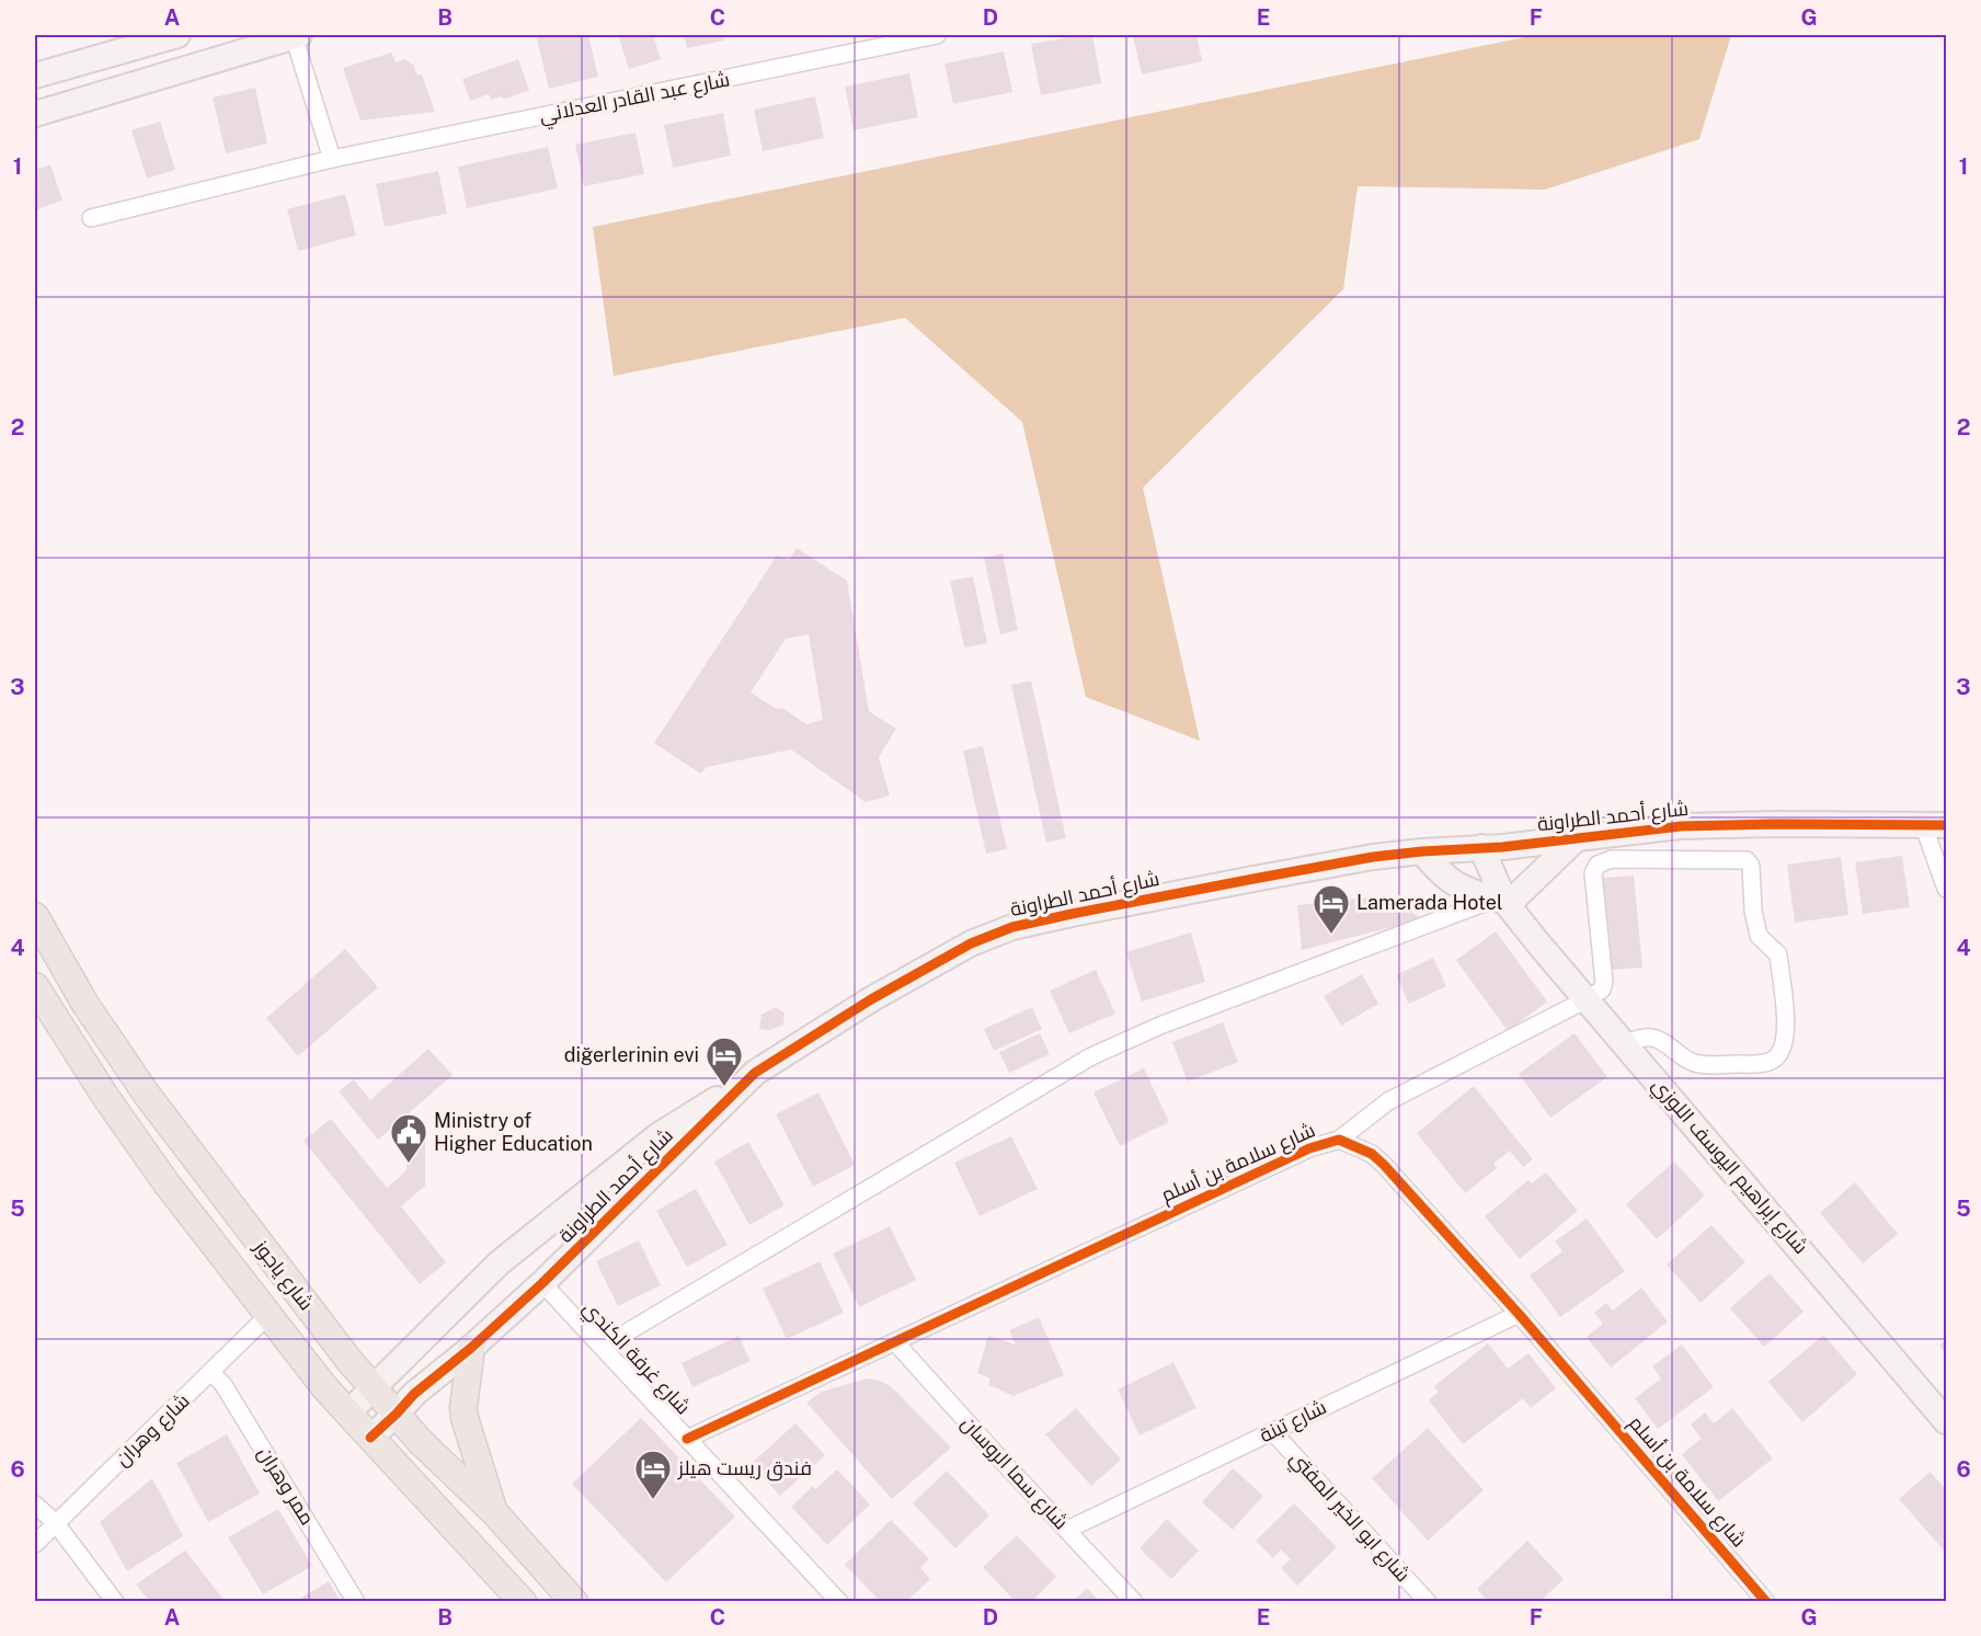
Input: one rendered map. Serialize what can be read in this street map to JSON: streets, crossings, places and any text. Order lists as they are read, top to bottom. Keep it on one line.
{"streets":{"main road":["شارع ياجوز"],"street":["شارع عبد القادر العدلاني","شارع أحمد الطراونة","شارع سلامة بن أسلم","شارع إبراهيم اليوسف اللوزي","شارع غرفة الكندي","شارع تبنة","شارع وهران","شارع سما الروسان","ممر وهران","شارع ابو الخير المفتي"]},"crossings":[["شارع أحمد الطراونة","شارع إبراهيم اليوسف اللوزي"],["شارع أحمد الطراونة","شارع ياجوز"],["شارع أحمد الطراونة","شارع غرفة الكندي"],["شارع سلامة بن أسلم","شارع غرفة الكندي"],["شارع سلامة بن أسلم","شارع تبنة"],["شارع سلامة بن أسلم","شارع سما الروسان"],["شارع ياجوز","شارع وهران"],["شارع تبنة","شارع سما الروسان"],["شارع تبنة","شارع ابو الخير المفتي"],["شارع وهران","ممر وهران"]],"places":{"hotel":["Lamerada Hotel","diğerlerinin evi","فندق ريست هيلز"],"public building":["Ministry of Higher Education"]},"grid":{"columns":["A","B","C","D","E","F","G"],"rows":["1","2","3","4","5","6"]}}
